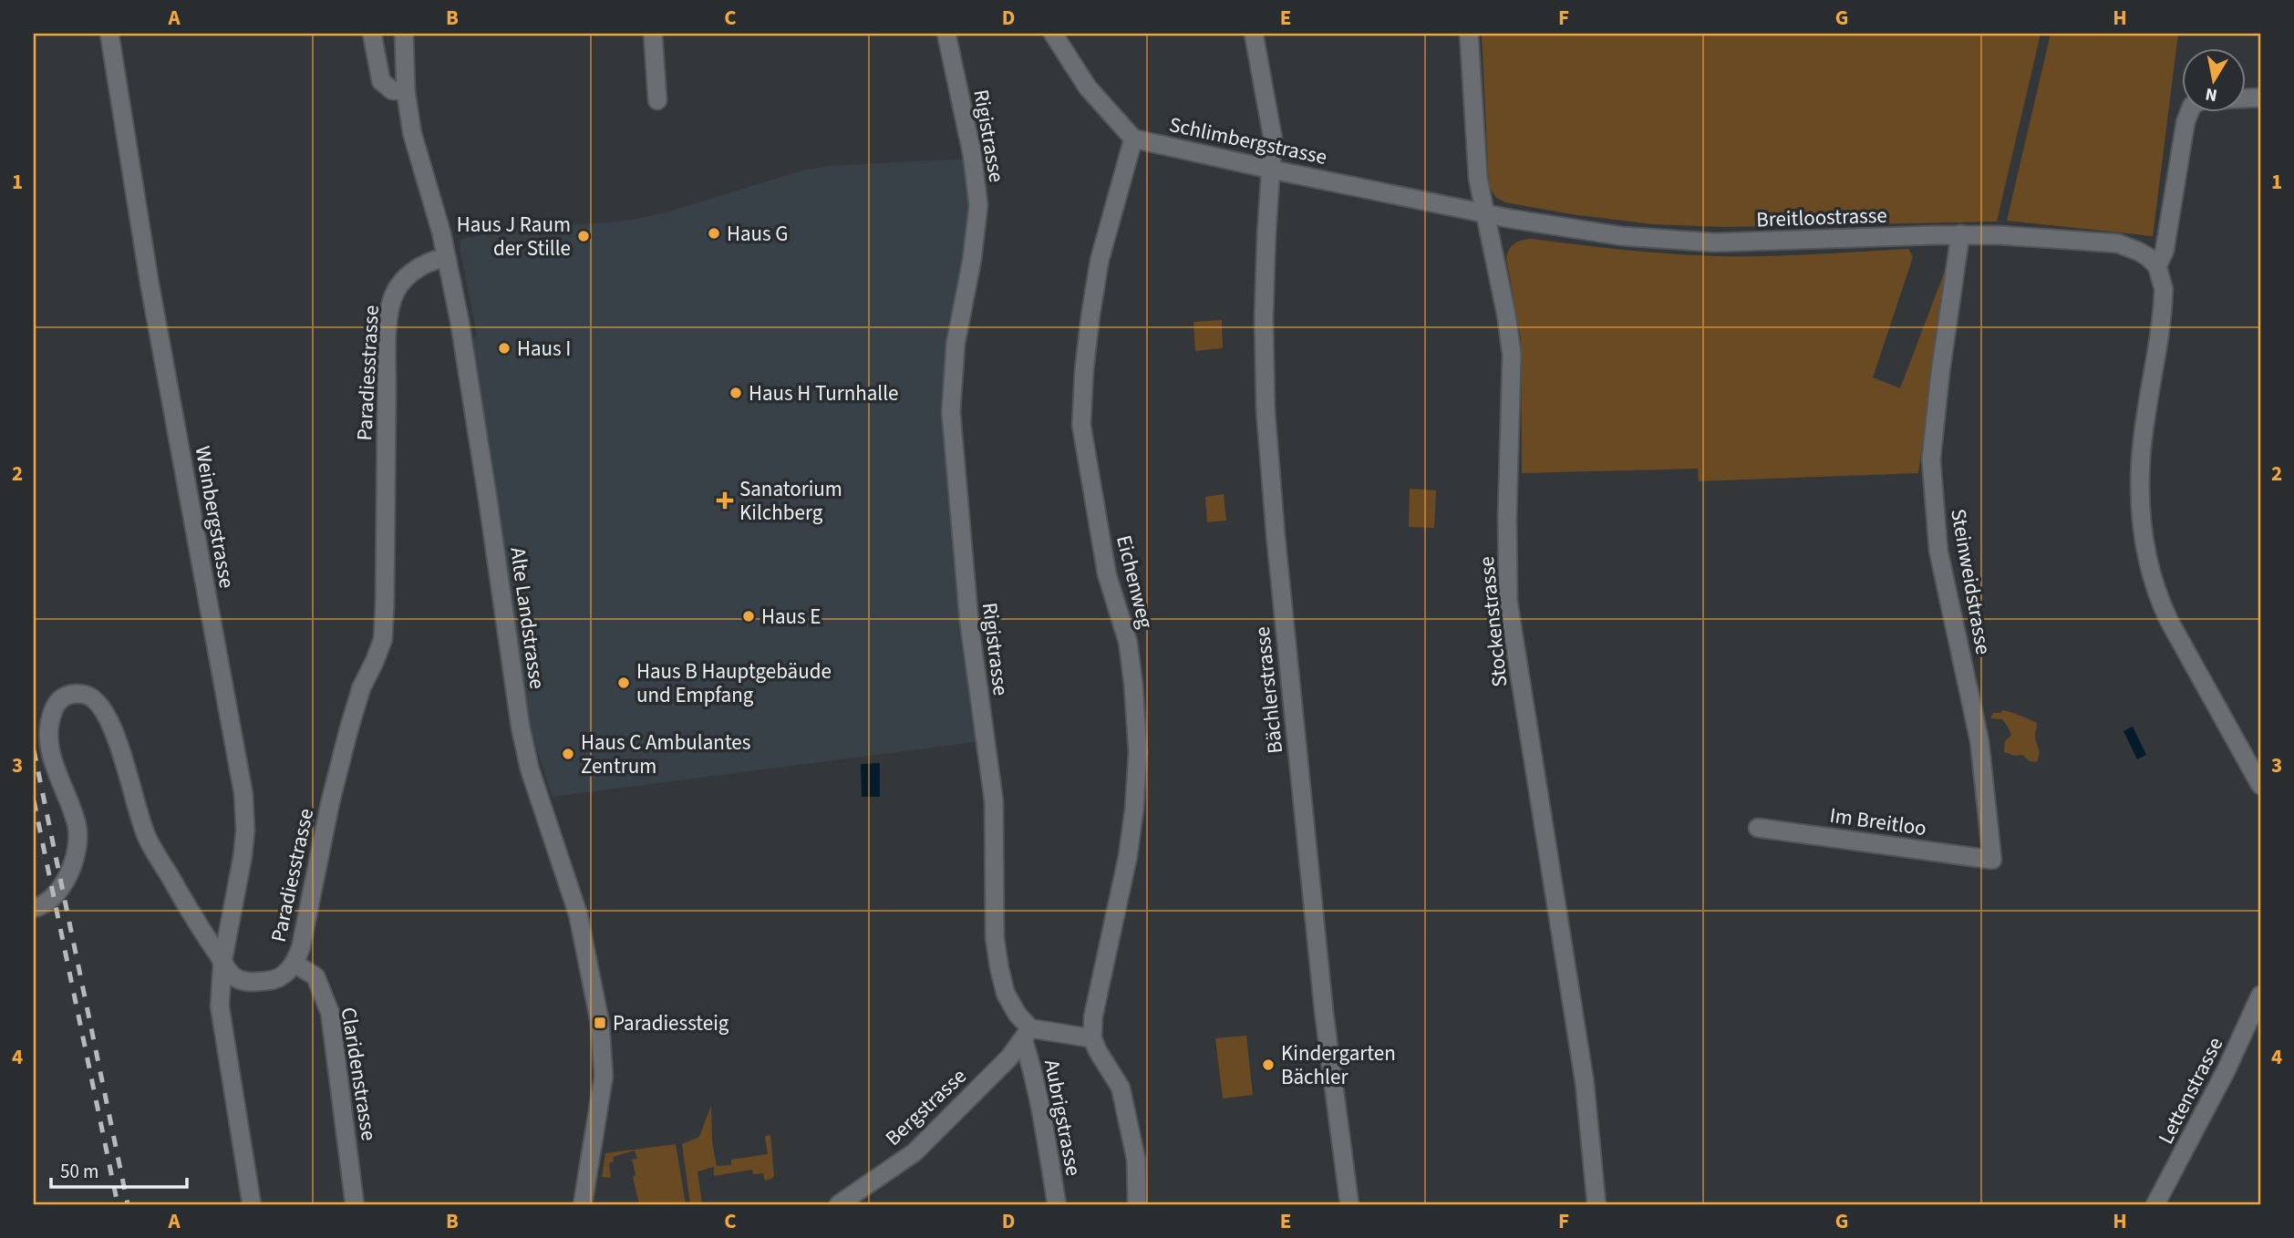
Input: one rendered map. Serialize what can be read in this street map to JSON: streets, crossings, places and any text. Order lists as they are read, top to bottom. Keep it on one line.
{"streets":{"street":["Rigistrasse","Schlimbergstrasse","Breitloostrasse","Paradiesstrasse","Weinbergstrasse","Eichenweg","Steinweidstrasse","Alte Landstrasse","Stockenstrasse","Bächlerstrasse","Im Breitloo","Claridenstrasse","Lettenstrasse","Bergstrasse","Aubrigstrasse"]},"crossings":[["Rigistrasse","Bergstrasse"],["Rigistrasse","Aubrigstrasse"],["Schlimbergstrasse","Breitloostrasse"],["Schlimbergstrasse","Eichenweg"],["Schlimbergstrasse","Stockenstrasse"],["Schlimbergstrasse","Bächlerstrasse"],["Breitloostrasse","Steinweidstrasse"],["Breitloostrasse","Stockenstrasse"],["Paradiesstrasse","Alte Landstrasse"],["Paradiesstrasse","Claridenstrasse"],["Steinweidstrasse","Im Breitloo"],["Bergstrasse","Aubrigstrasse"]],"places":{"other":["Haus G","Haus J Raum der Stille","Haus I","Haus H Turnhalle","Haus E","Haus B Hauptgebäude und Empfang","Haus C Ambulantes Zentrum","Kindergarten Bächler"],"health":["Sanatorium Kilchberg"],"transit":["Paradiessteig"]},"scale_bar":"50 m","north":"bottom","grid":{"columns":["A","B","C","D","E","F","G","H"],"rows":["1","2","3","4"]}}
